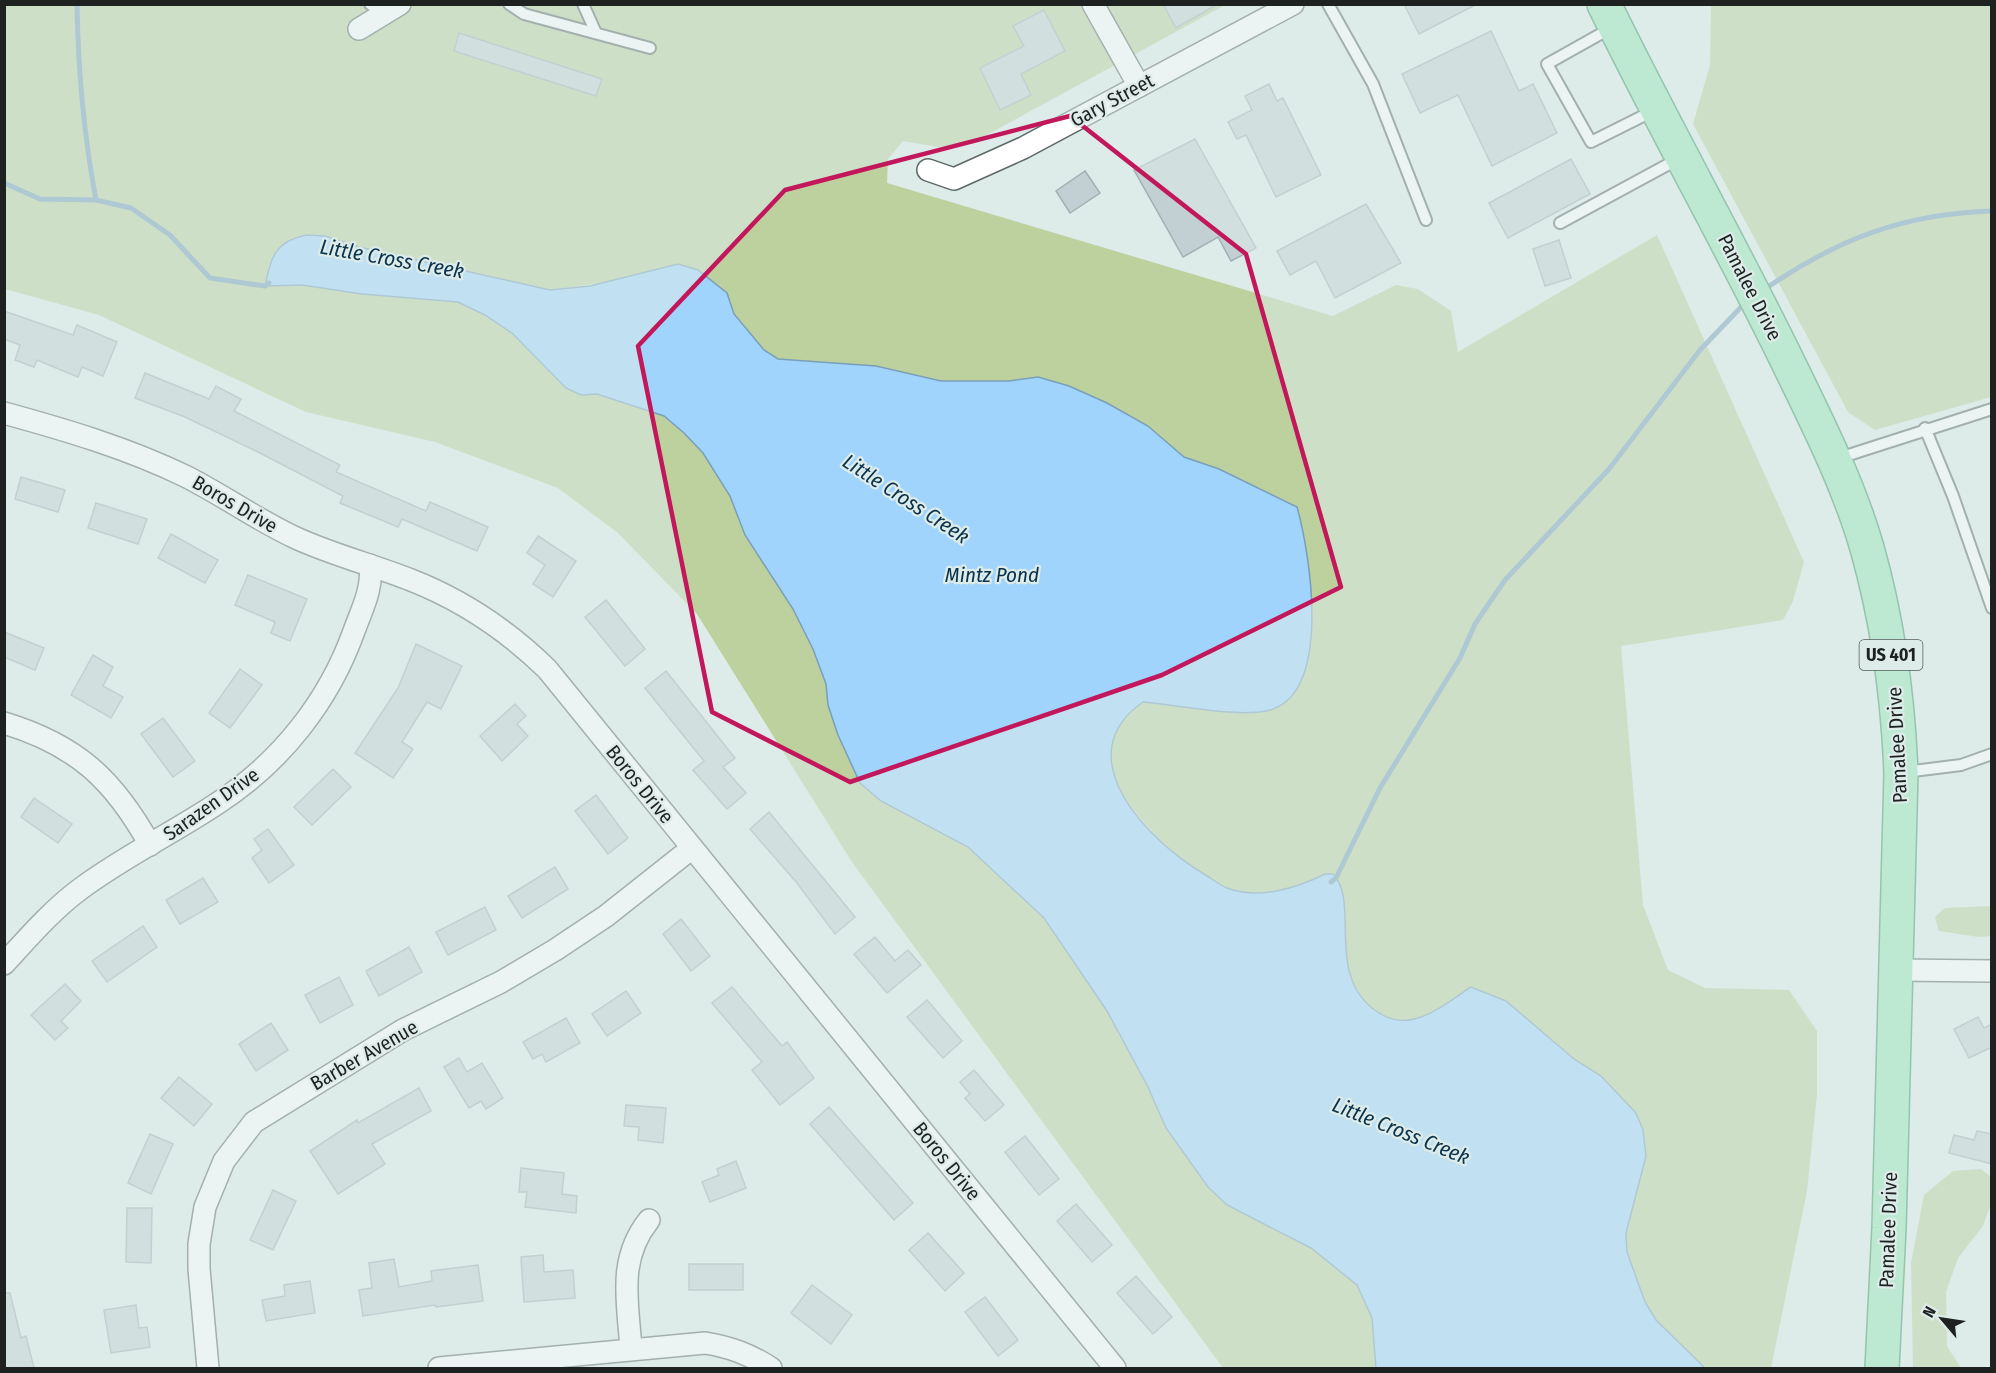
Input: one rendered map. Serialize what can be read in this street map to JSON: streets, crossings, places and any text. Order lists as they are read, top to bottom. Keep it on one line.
{"streets":{"main road":["Pamalee Drive","US 401"],"street":["Gary Street","Boros Drive","Sarazen Drive","Barber Avenue"]},"crossings":[["Boros Drive","Sarazen Drive"],["Boros Drive","Barber Avenue"]],"water":["Little Cross Creek","Mintz Pond"],"north":"top left"}
